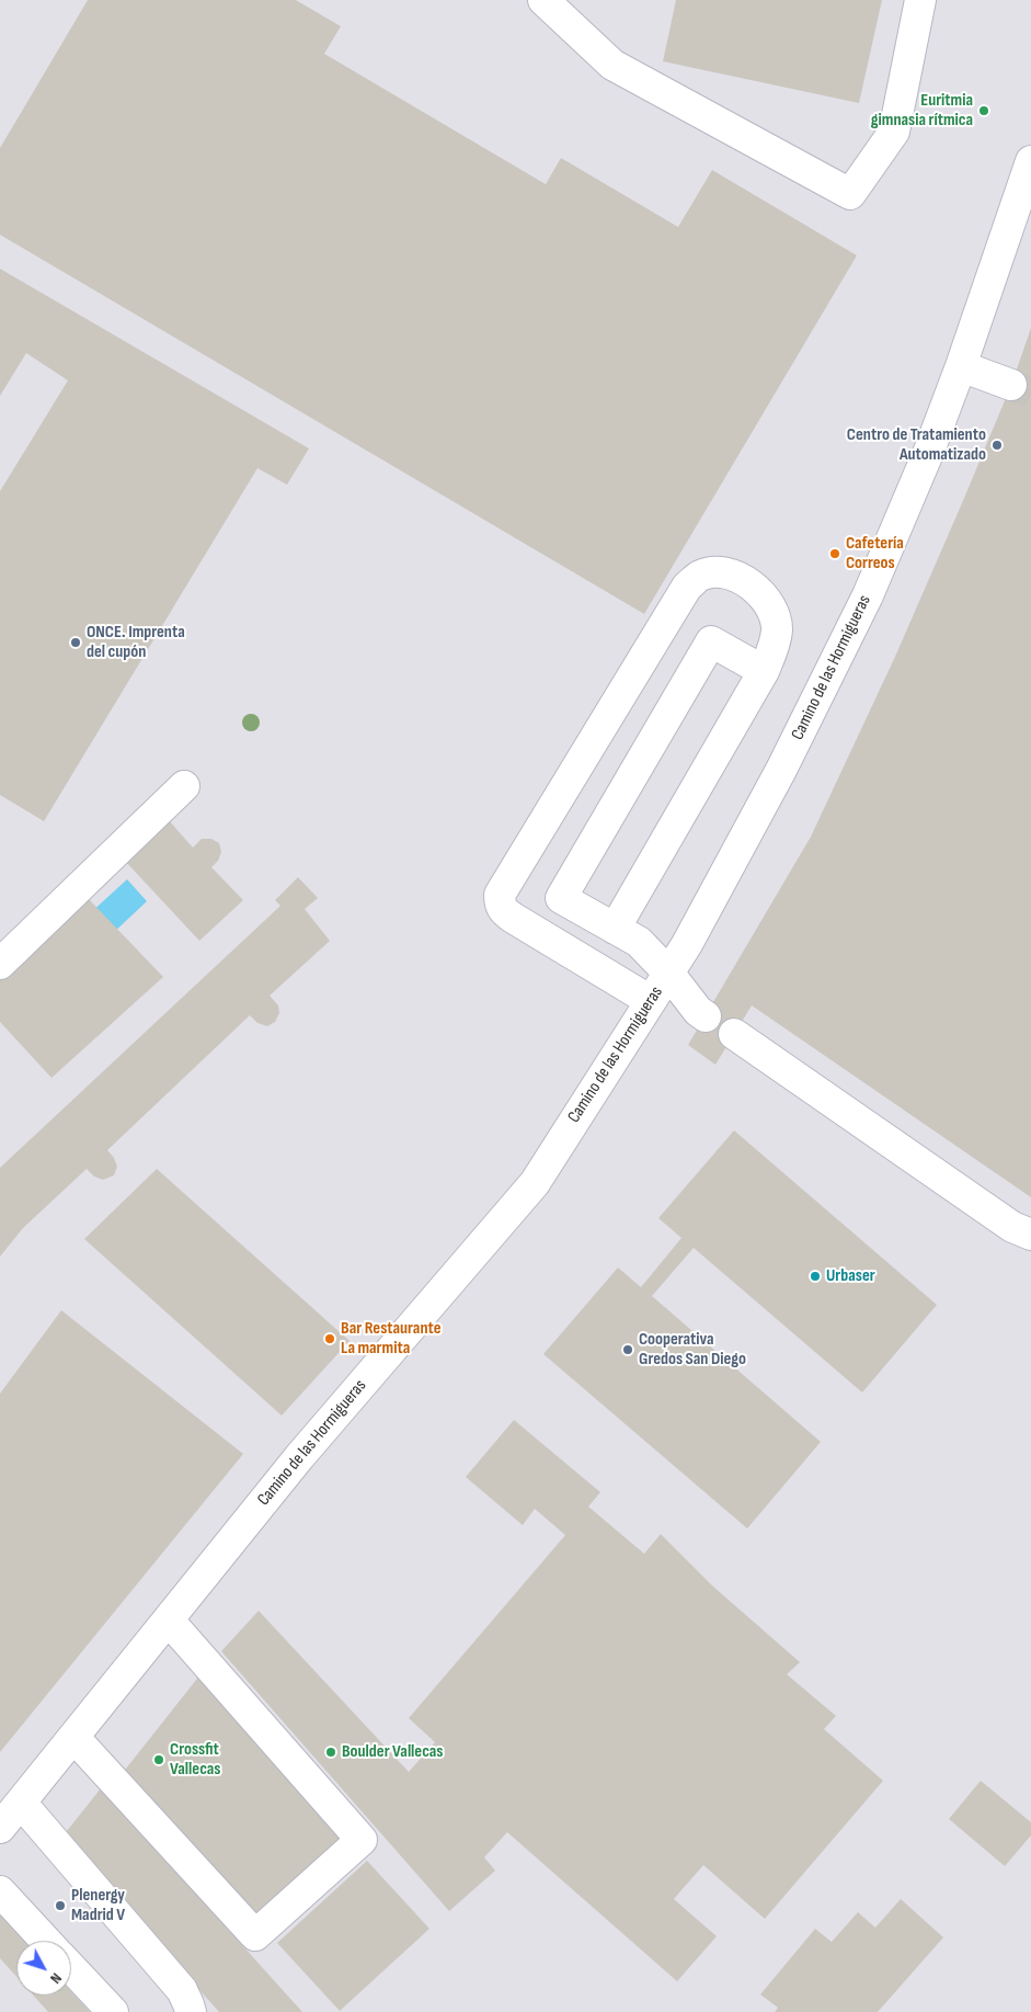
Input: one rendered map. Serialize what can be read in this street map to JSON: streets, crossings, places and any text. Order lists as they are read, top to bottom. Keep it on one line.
{"streets":{"street":["Camino de las Hormigueras"]},"places":["Euritmia gimnasia rítmica","Centro de Tratamiento Automatizado","Cafetería Correos","ONCE. Imprenta del cupón","Urbaser","Bar Restaurante La marmita","Cooperativa Gredos San Diego","Boulder Vallecas","Crossfit Vallecas","Plenergy Madrid V"],"north":"bottom right"}
